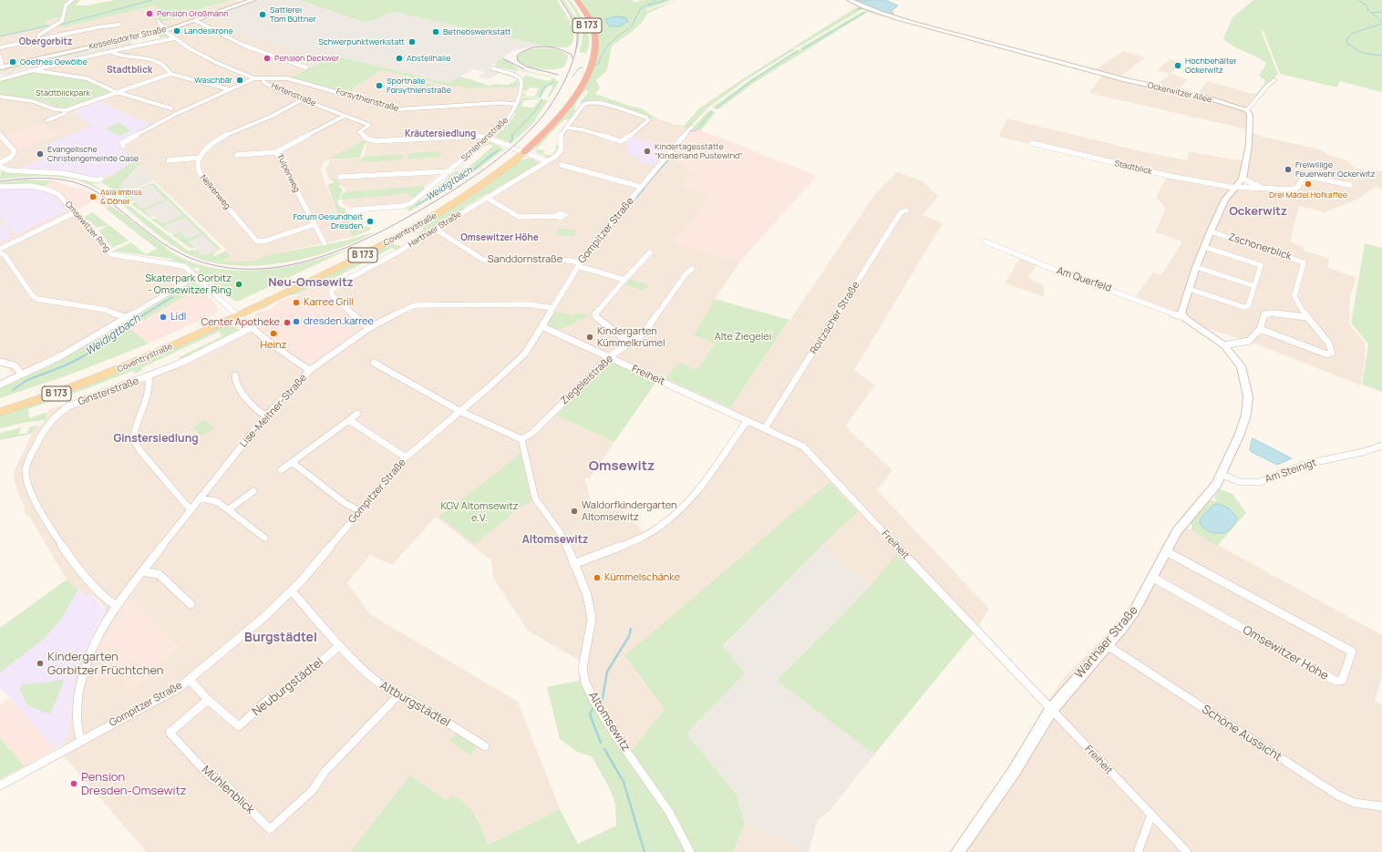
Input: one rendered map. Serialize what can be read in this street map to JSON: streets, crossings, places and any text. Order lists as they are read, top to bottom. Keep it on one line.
{"streets":{"highway":["B 173","Coventrystraße"],"street":["Kesselsdorfer Straße","Ockerwitzer Allee","Hirtenstraße","Forsythienstraße","Schlehenstraße","Stadtblick","Tulpenweg","Nelkenweg","Omsewitzer Ring","Harthaer Straße","Gompitzer Straße","Zschonerblick","Sanddornstraße","Am Querfeld","Roitzscher Straße","Freiheit","Ziegeleistraße","Ginsterstraße","Lise-Meitner-Straße","Am Steinigt","Warthaer Straße","Omsewitzer Höhe","Neuburgstädtel","Altburgstädtel","Altomsewitz","Schöne Aussicht","Mühlenblick"]},"crossings":[["Kesselsdorfer Straße","Hirtenstraße"],["Hirtenstraße","Forsythienstraße"],["Hirtenstraße","Tulpenweg"],["Forsythienstraße","Schlehenstraße"],["Tulpenweg","Nelkenweg"],["Omsewitzer Ring","Coventrystraße"],["Omsewitzer Ring","Ginsterstraße"],["Omsewitzer Ring","Lise-Meitner-Straße"],["Harthaer Straße","Sanddornstraße"],["Harthaer Straße","Lise-Meitner-Straße"],["Gompitzer Straße","Sanddornstraße"],["Gompitzer Straße","Freiheit"],["Gompitzer Straße","Lise-Meitner-Straße"],["Gompitzer Straße","Neuburgstädtel"],["Gompitzer Straße","Altburgstädtel"],["Roitzscher Straße","Freiheit"],["Freiheit","Ziegeleistraße"],["Freiheit","Warthaer Straße"],["Ziegeleistraße","Altomsewitz"],["Ginsterstraße","Lise-Meitner-Straße"],["Am Steinigt","Warthaer Straße"],["Warthaer Straße","Omsewitzer Höhe"],["Warthaer Straße","Schöne Aussicht"],["Neuburgstädtel","Altburgstädtel"],["Neuburgstädtel","Mühlenblick"],["Altburgstädtel","Mühlenblick"]],"districts":["Obergorbitz","Stadtblick","Kräutersiedlung","Ockerwitz","Omsewitzer Höhe","Neu-Omsewitz","Ginstersiedlung","Omsewitz","Altomsewitz","Burgstädtel"],"water":["Weidigtbach"],"parks":["Stadtblickpark","Alte Ziegelei","KGV Altomsewitz e.V."],"places":["Pension Großmann","Sattlerei Tom Büttner","Landeskrone","Betriebswerkstatt","Schwerpunktwerkstatt","Pension Deckwer","Abstellhalle","Goethes Gewölbe","Hochbehälter Ockerwitz","Waschbär","Sporthalle Forsythienstraße","Kindertagesstätte \"Kinderland Pustewind\"","Evangelische Christengemeinde Oase","Freiwillige Feuerwehr Ockerwitz","Drei Mädel Hofkaffee","Asia Imbiss & Döner","Forum Gesundheit Dresden","Skaterpark Gorbitz - Omsewitzer Ring","Karree Grill","Lidl","dresden.karree","Center Apotheke","Heinz","Kindergarten Kümmelkrümel","Waldorfkindergarten Altomsewitz","Kümmelschänke","Kindergarten Gorbitzer Früchtchen","Pension Dresden-Omsewitz"]}
